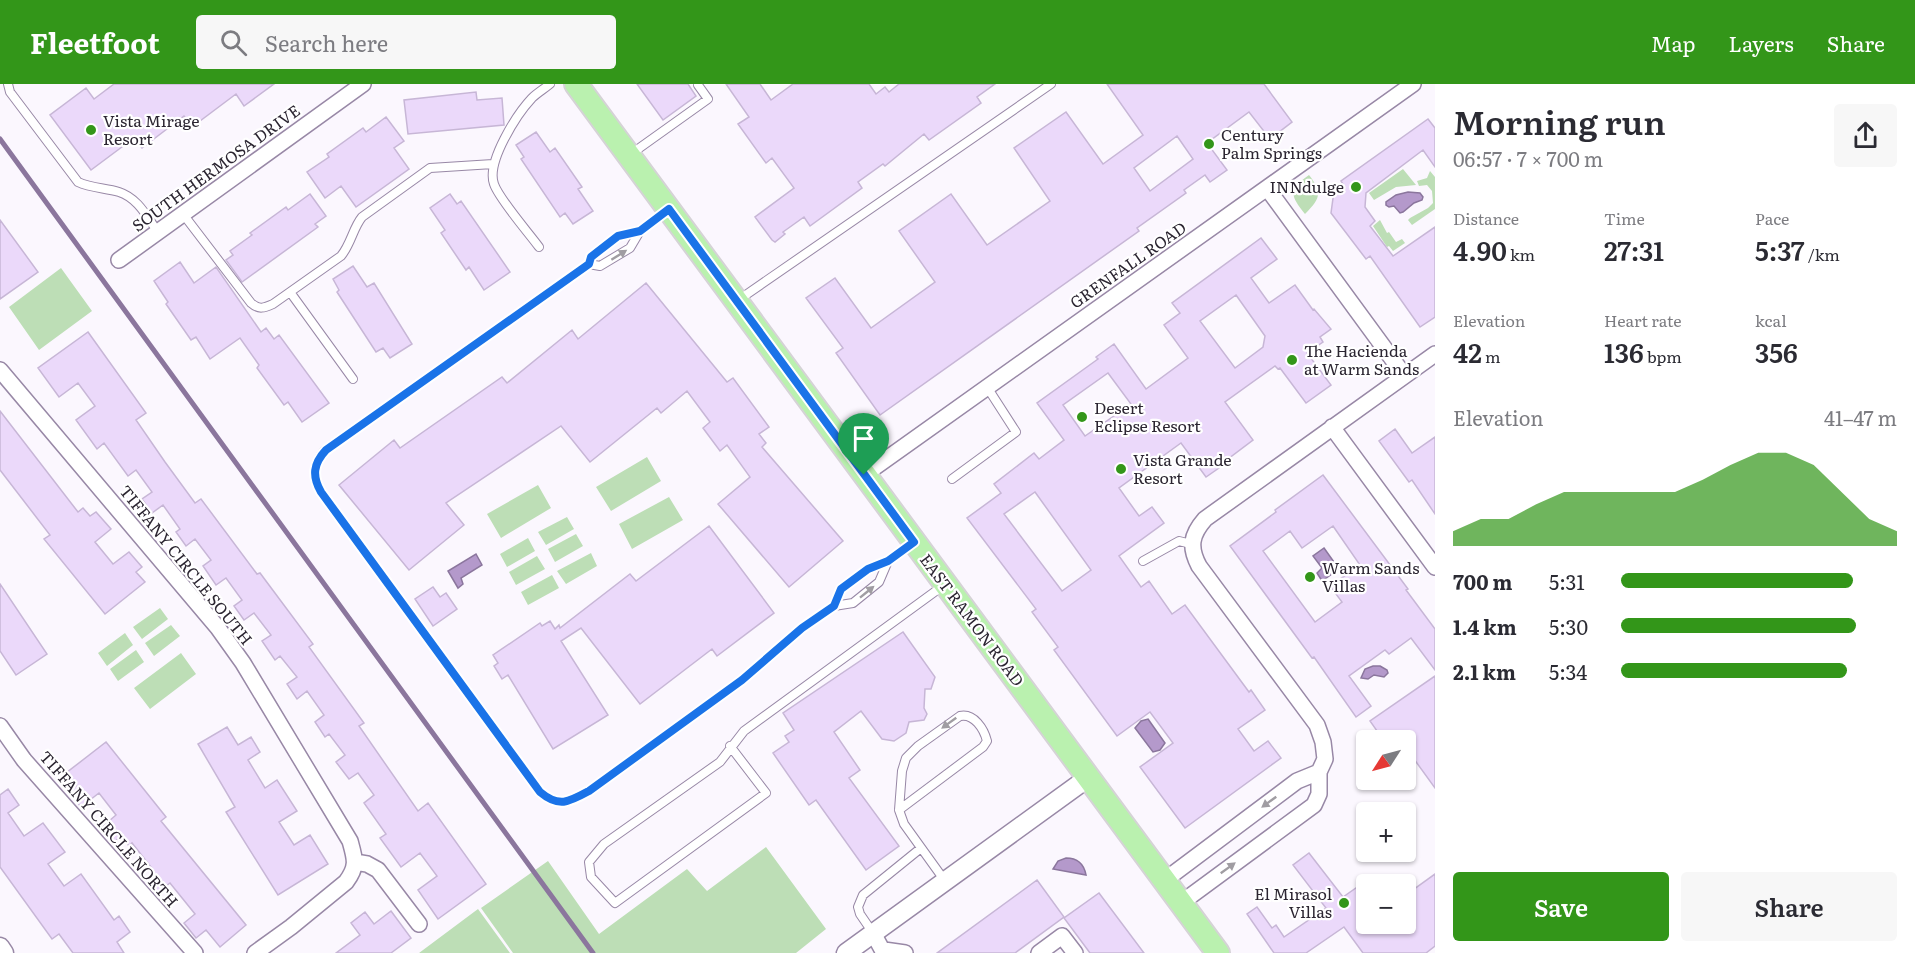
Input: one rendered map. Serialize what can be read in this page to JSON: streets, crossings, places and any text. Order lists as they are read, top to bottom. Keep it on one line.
{"streets":{"main road":["EAST RAMON ROAD"],"street":["SOUTH HERMOSA DRIVE","GRENFALL ROAD","TIFFANY CIRCLE SOUTH","TIFFANY CIRCLE NORTH"]},"crossings":[["GRENFALL ROAD","EAST RAMON ROAD"]],"places":["Vista Mirage Resort","Century Palm Springs","INNdulge","The Hacienda at Warm Sands","Desert Eclipse Resort","Vista Grande Resort","Warm Sands Villas","El Mirasol Villas"],"north":"bottom left","page":{"header":"Fleetfoot","search":"Search here","nav":["Map","Layers","Share"],"heading":["Morning run","06:57 · 7 × 700 m"],"stats":[["Distance","4.90 km"],["Time","27:31"],["Pace","5:37 /km"],["Elevation","42 m"],["Heart rate","136 bpm"],["kcal","356"]],"chart":["Elevation","41–47 m"],"list":[{"name":"700 m","note":"5:31"},{"name":"1.4 km","note":"5:30"},{"name":"2.1 km","note":"5:34"}],"map_buttons":["+","−"],"buttons":["Save","Share"]}}
